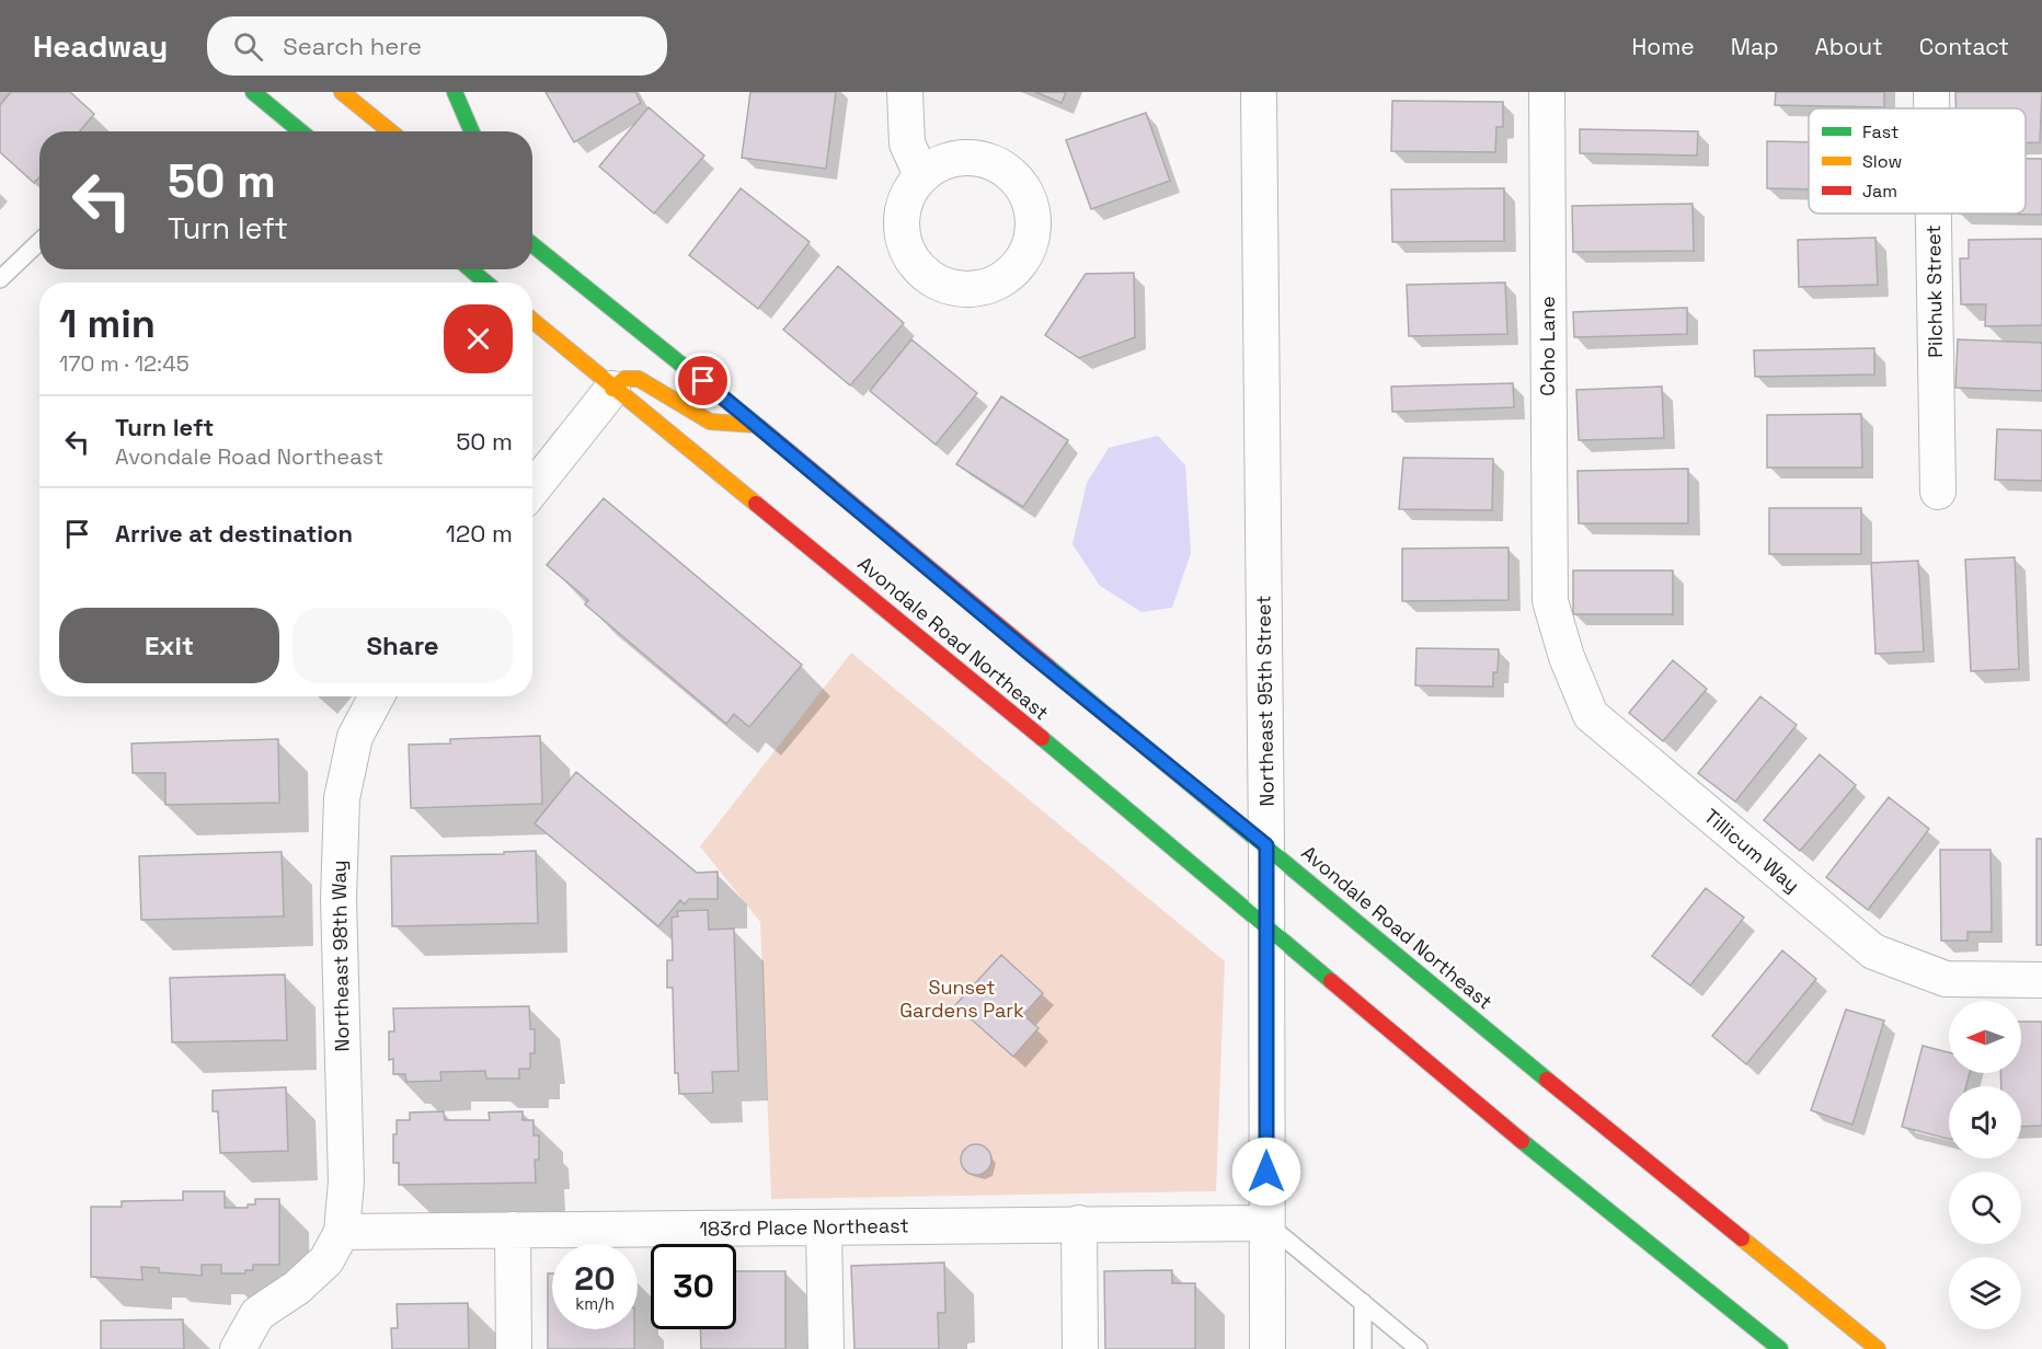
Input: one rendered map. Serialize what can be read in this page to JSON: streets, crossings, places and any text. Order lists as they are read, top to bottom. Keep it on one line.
{"streets":{"main road":["Avondale Road Northeast"],"street":["Pilchuk Street","Coho Lane","Northeast 95th Street","Tillicum Way","Northeast 98th Way","183rd Place Northeast"]},"crossings":[["Coho Lane","Tillicum Way"],["Avondale Road Northeast","Northeast 95th Street"],["Northeast 95th Street","183rd Place Northeast"],["Northeast 98th Way","183rd Place Northeast"]],"parks":["Sunset Gardens Park"],"legend":["Fast","Slow","Jam"],"north":"left","page":{"header":"Headway","search":"Search here","nav":["Home","Map","About","Contact"],"turn":["50 m","Turn left"],"heading":["1 min","170 m · 12:45"],"list":[{"name":"Turn left","note":"Avondale Road Northeast","value":"50 m"},{"name":"Arrive at destination","value":"120 m"}],"buttons":["Exit","Share"],"speed":"20 km/h","limit":"30"}}
